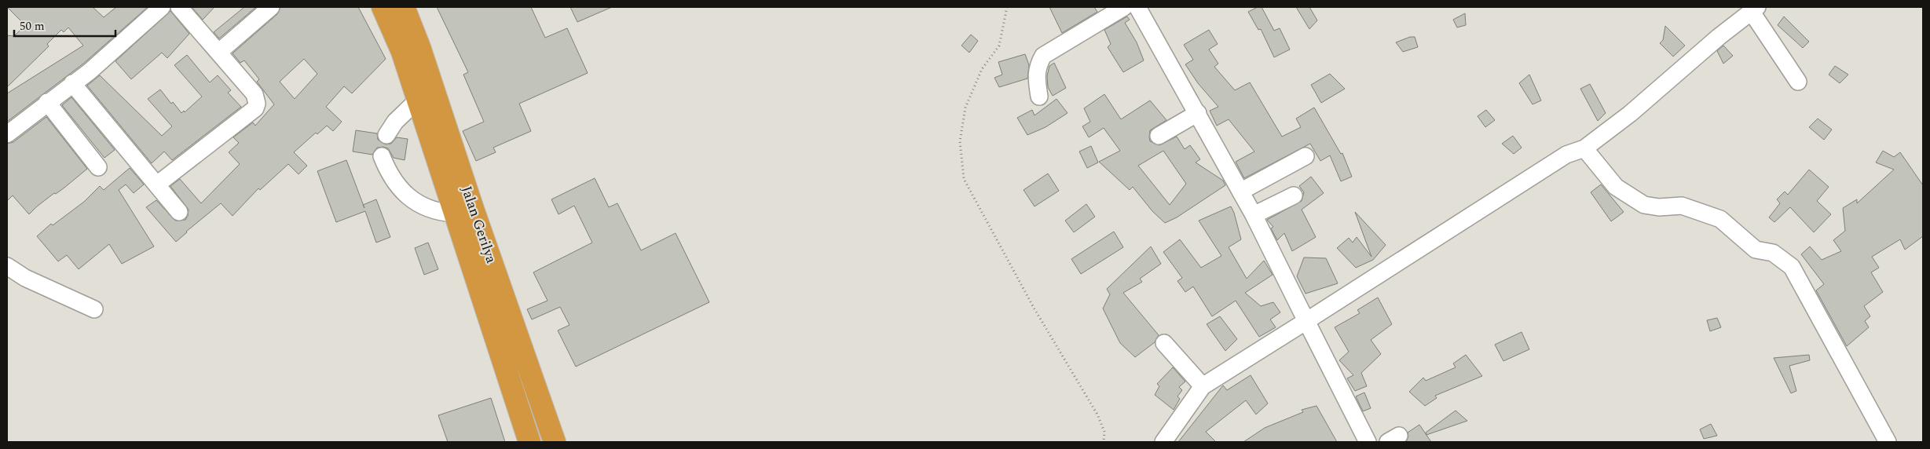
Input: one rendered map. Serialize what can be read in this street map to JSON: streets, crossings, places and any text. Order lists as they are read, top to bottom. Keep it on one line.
{"streets":{"highway":["Jalan Gerilya"]},"scale_bar":"50 m"}
